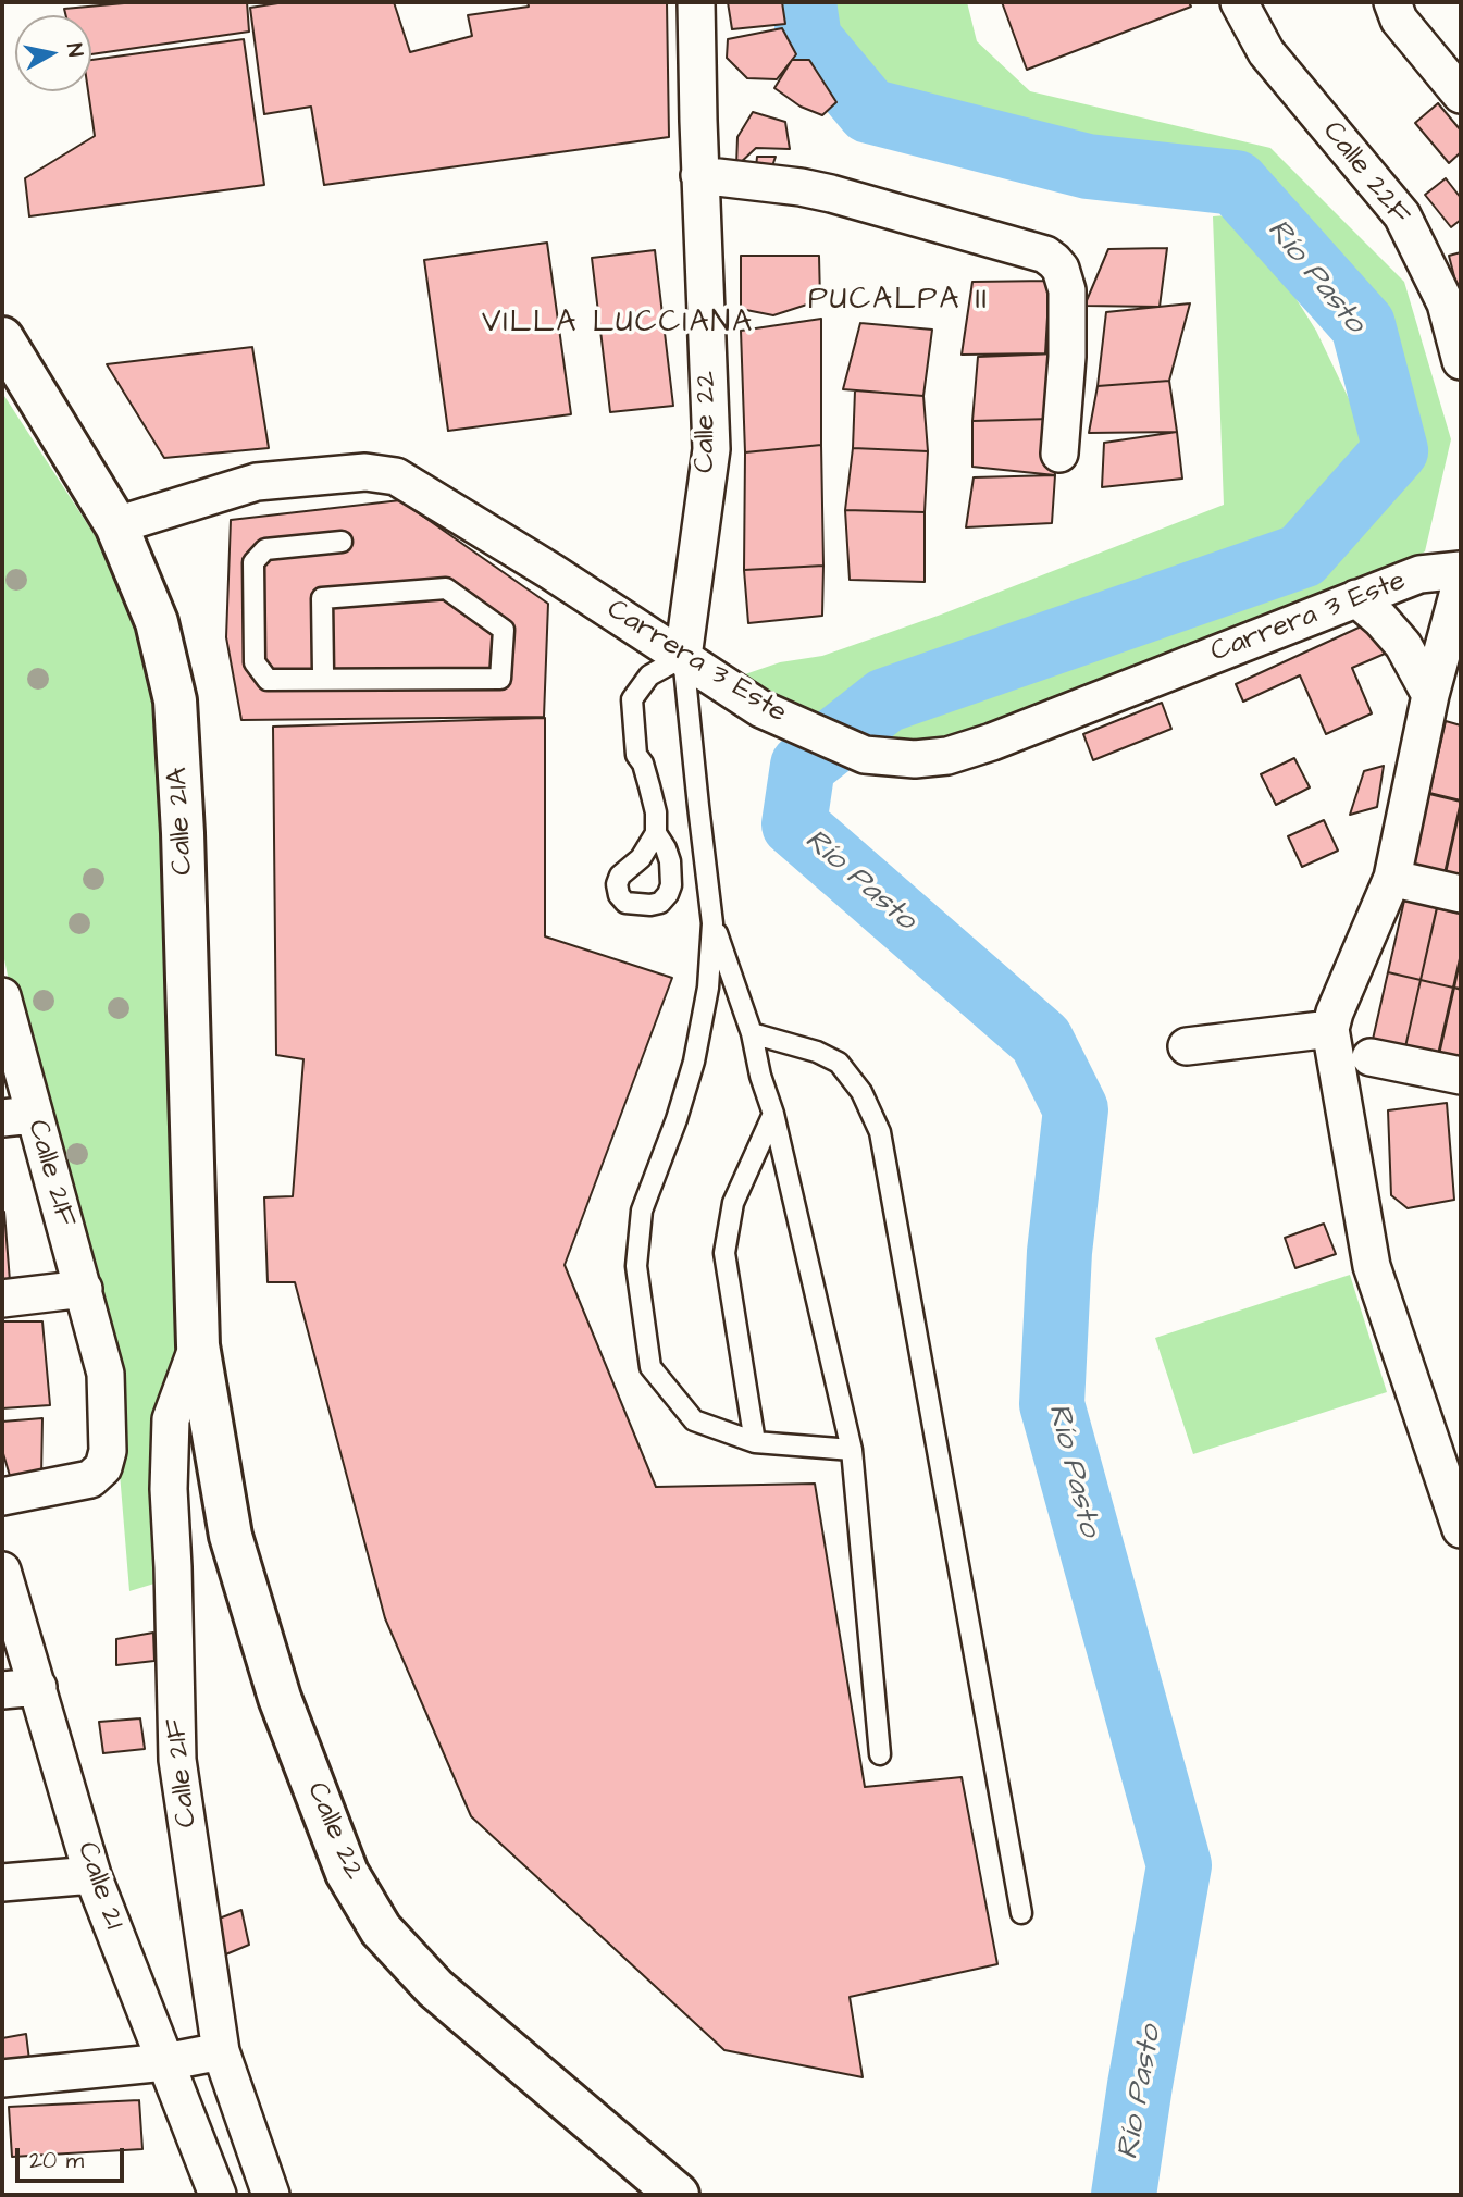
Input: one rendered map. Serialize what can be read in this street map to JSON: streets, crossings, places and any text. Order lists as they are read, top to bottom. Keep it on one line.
{"streets":{"main road":["Calle 22","Calle 21A"],"street":["Calle 22F","Carrera 3 Este","Calle 21F","Calle 21"]},"crossings":[["Calle 22","Carrera 3 Este"],["Calle 22","Calle 21A"],["Calle 22","Calle 21F"],["Carrera 3 Este","Calle 21A"],["Calle 21A","Calle 21F"]],"districts":["PUCALPA II","VILLA LUCCIANA"],"water":["Río Pasto"],"scale_bar":"20 m","north":"right"}
